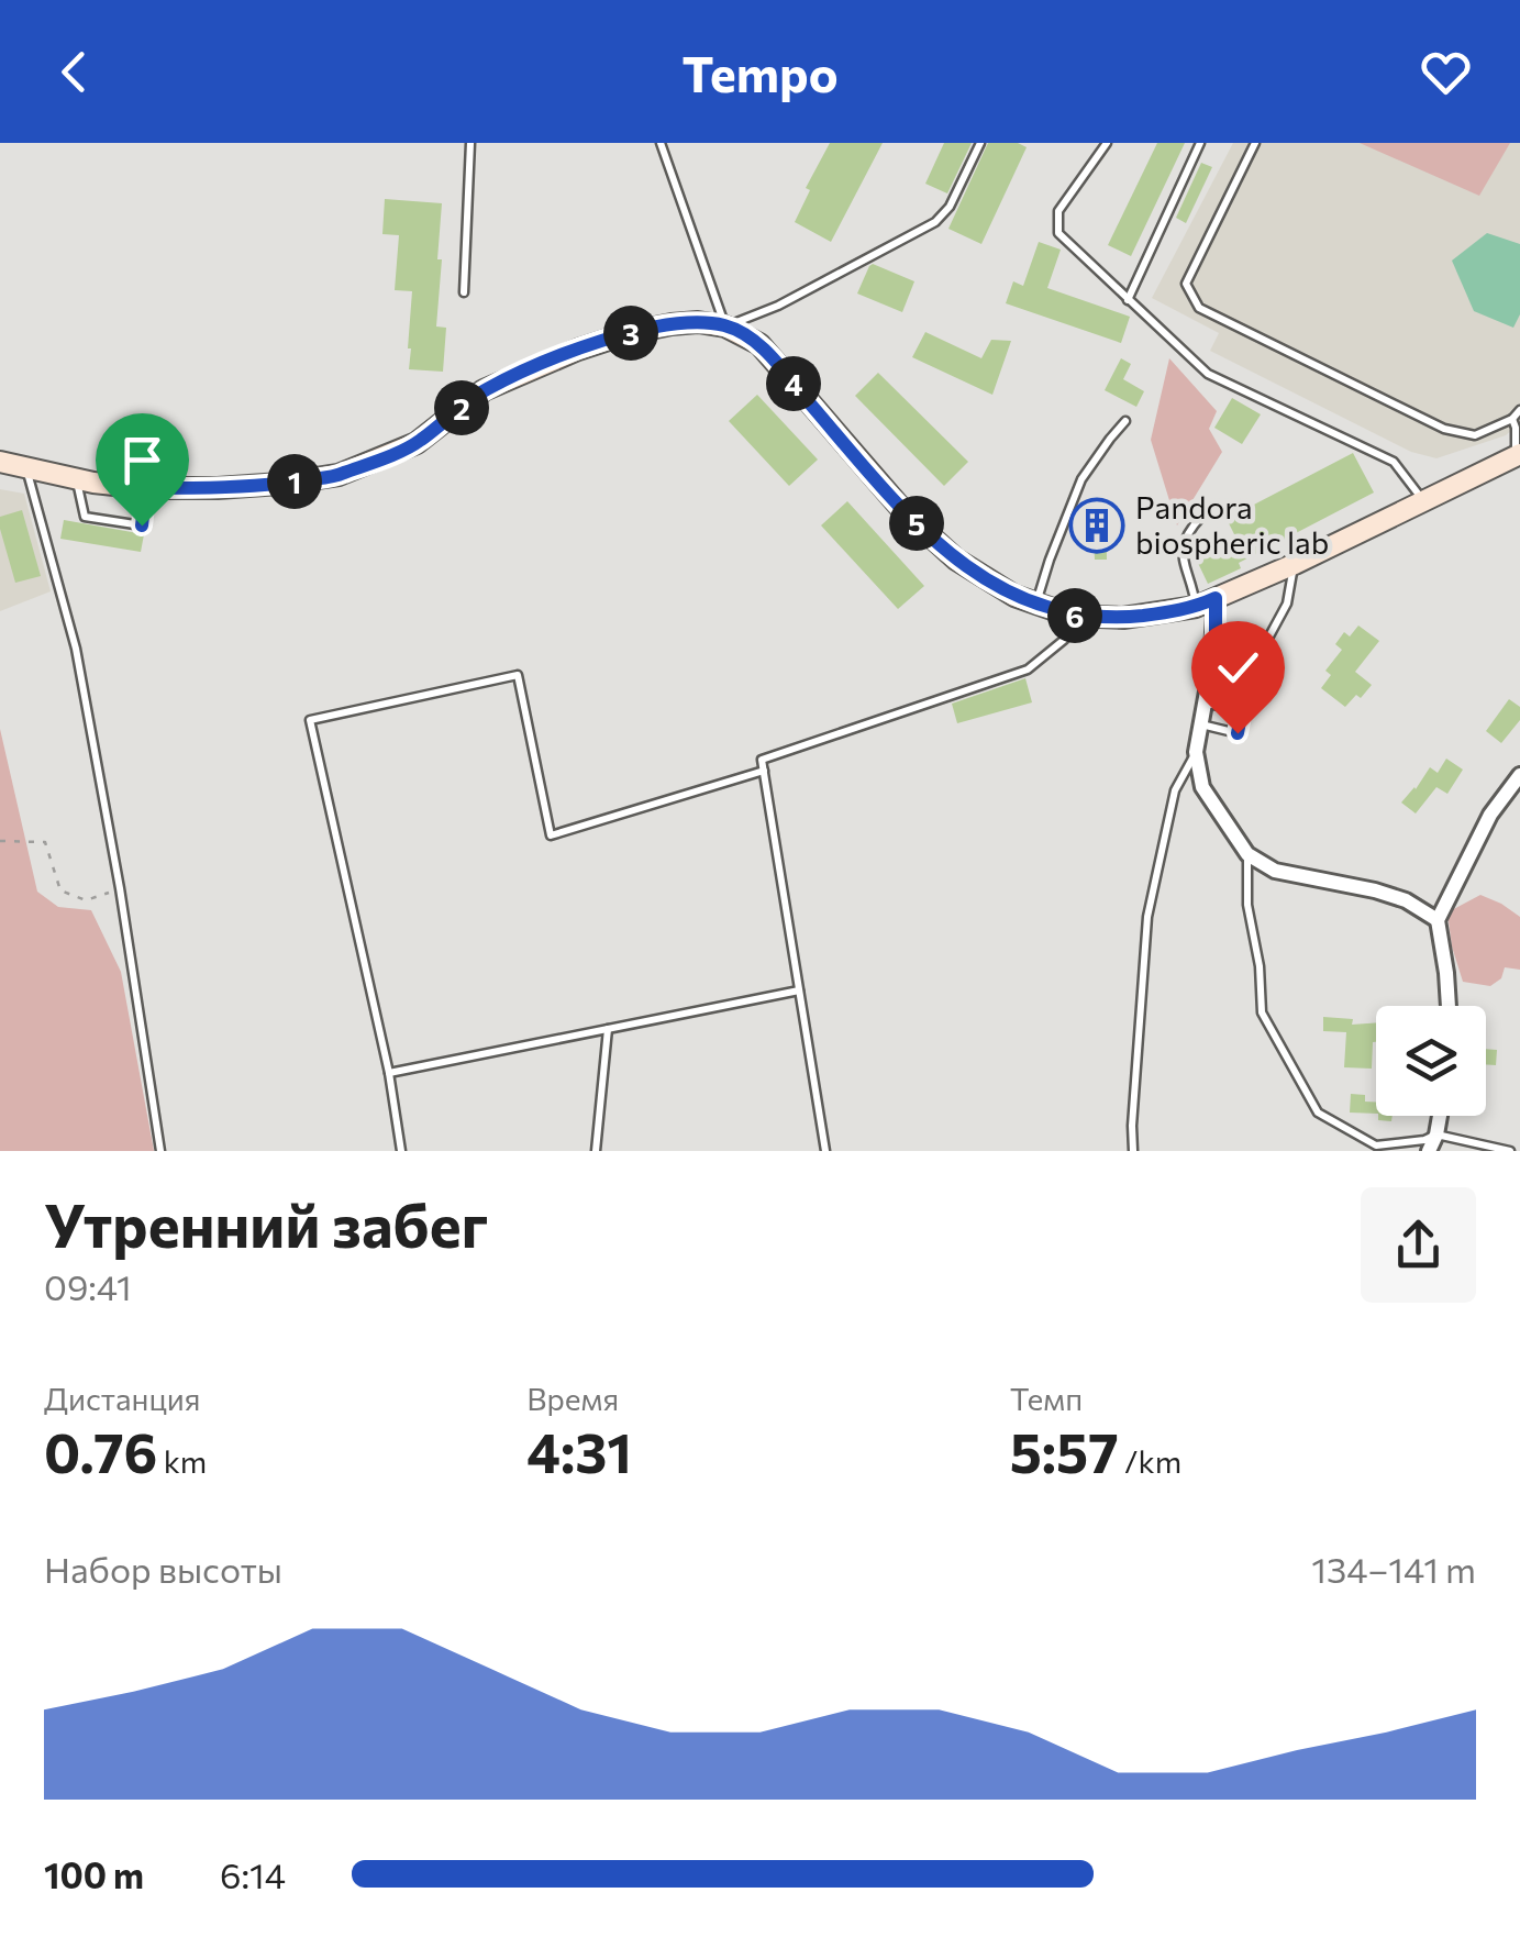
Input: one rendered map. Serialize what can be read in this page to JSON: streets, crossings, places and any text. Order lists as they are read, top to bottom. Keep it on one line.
{"places":{"building":["Pandora biospheric lab"]},"page":{"header":"Tempo","pins":["3","4","2","1","5","6"],"heading":["Утренний забег","09:41"],"stats":[["Дистанция","0.76 km"],["Время","4:31"],["Темп","5:57 /km"]],"chart":["Набор высоты","134–141 m"],"list":[{"name":"100 m","note":"6:14"}]}}
